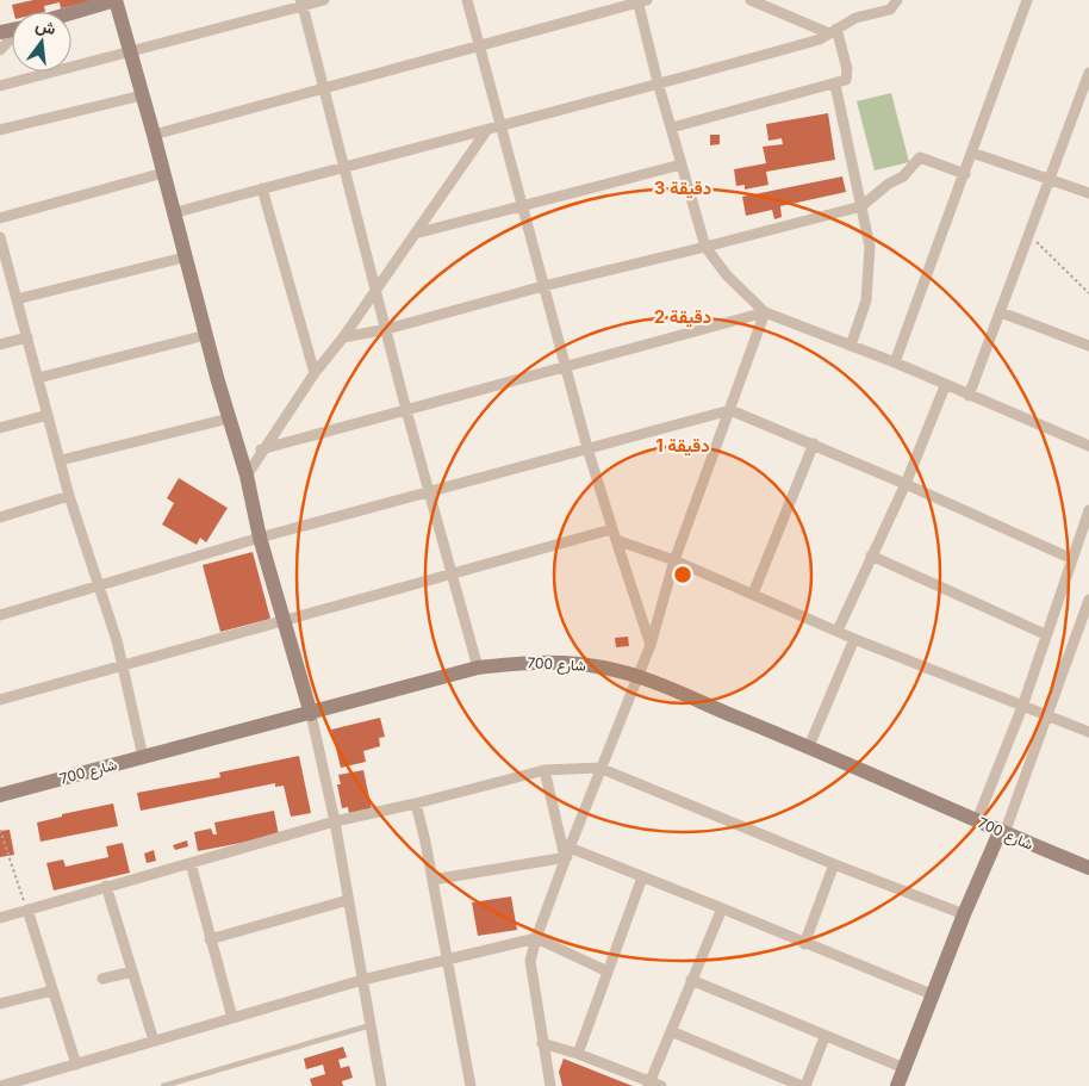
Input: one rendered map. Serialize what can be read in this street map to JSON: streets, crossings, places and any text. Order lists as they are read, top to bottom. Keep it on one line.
{"streets":{"main road":["شارع 700"]},"north":"top","rings":["3 دقيقة","2 دقيقة","1 دقيقة"]}
